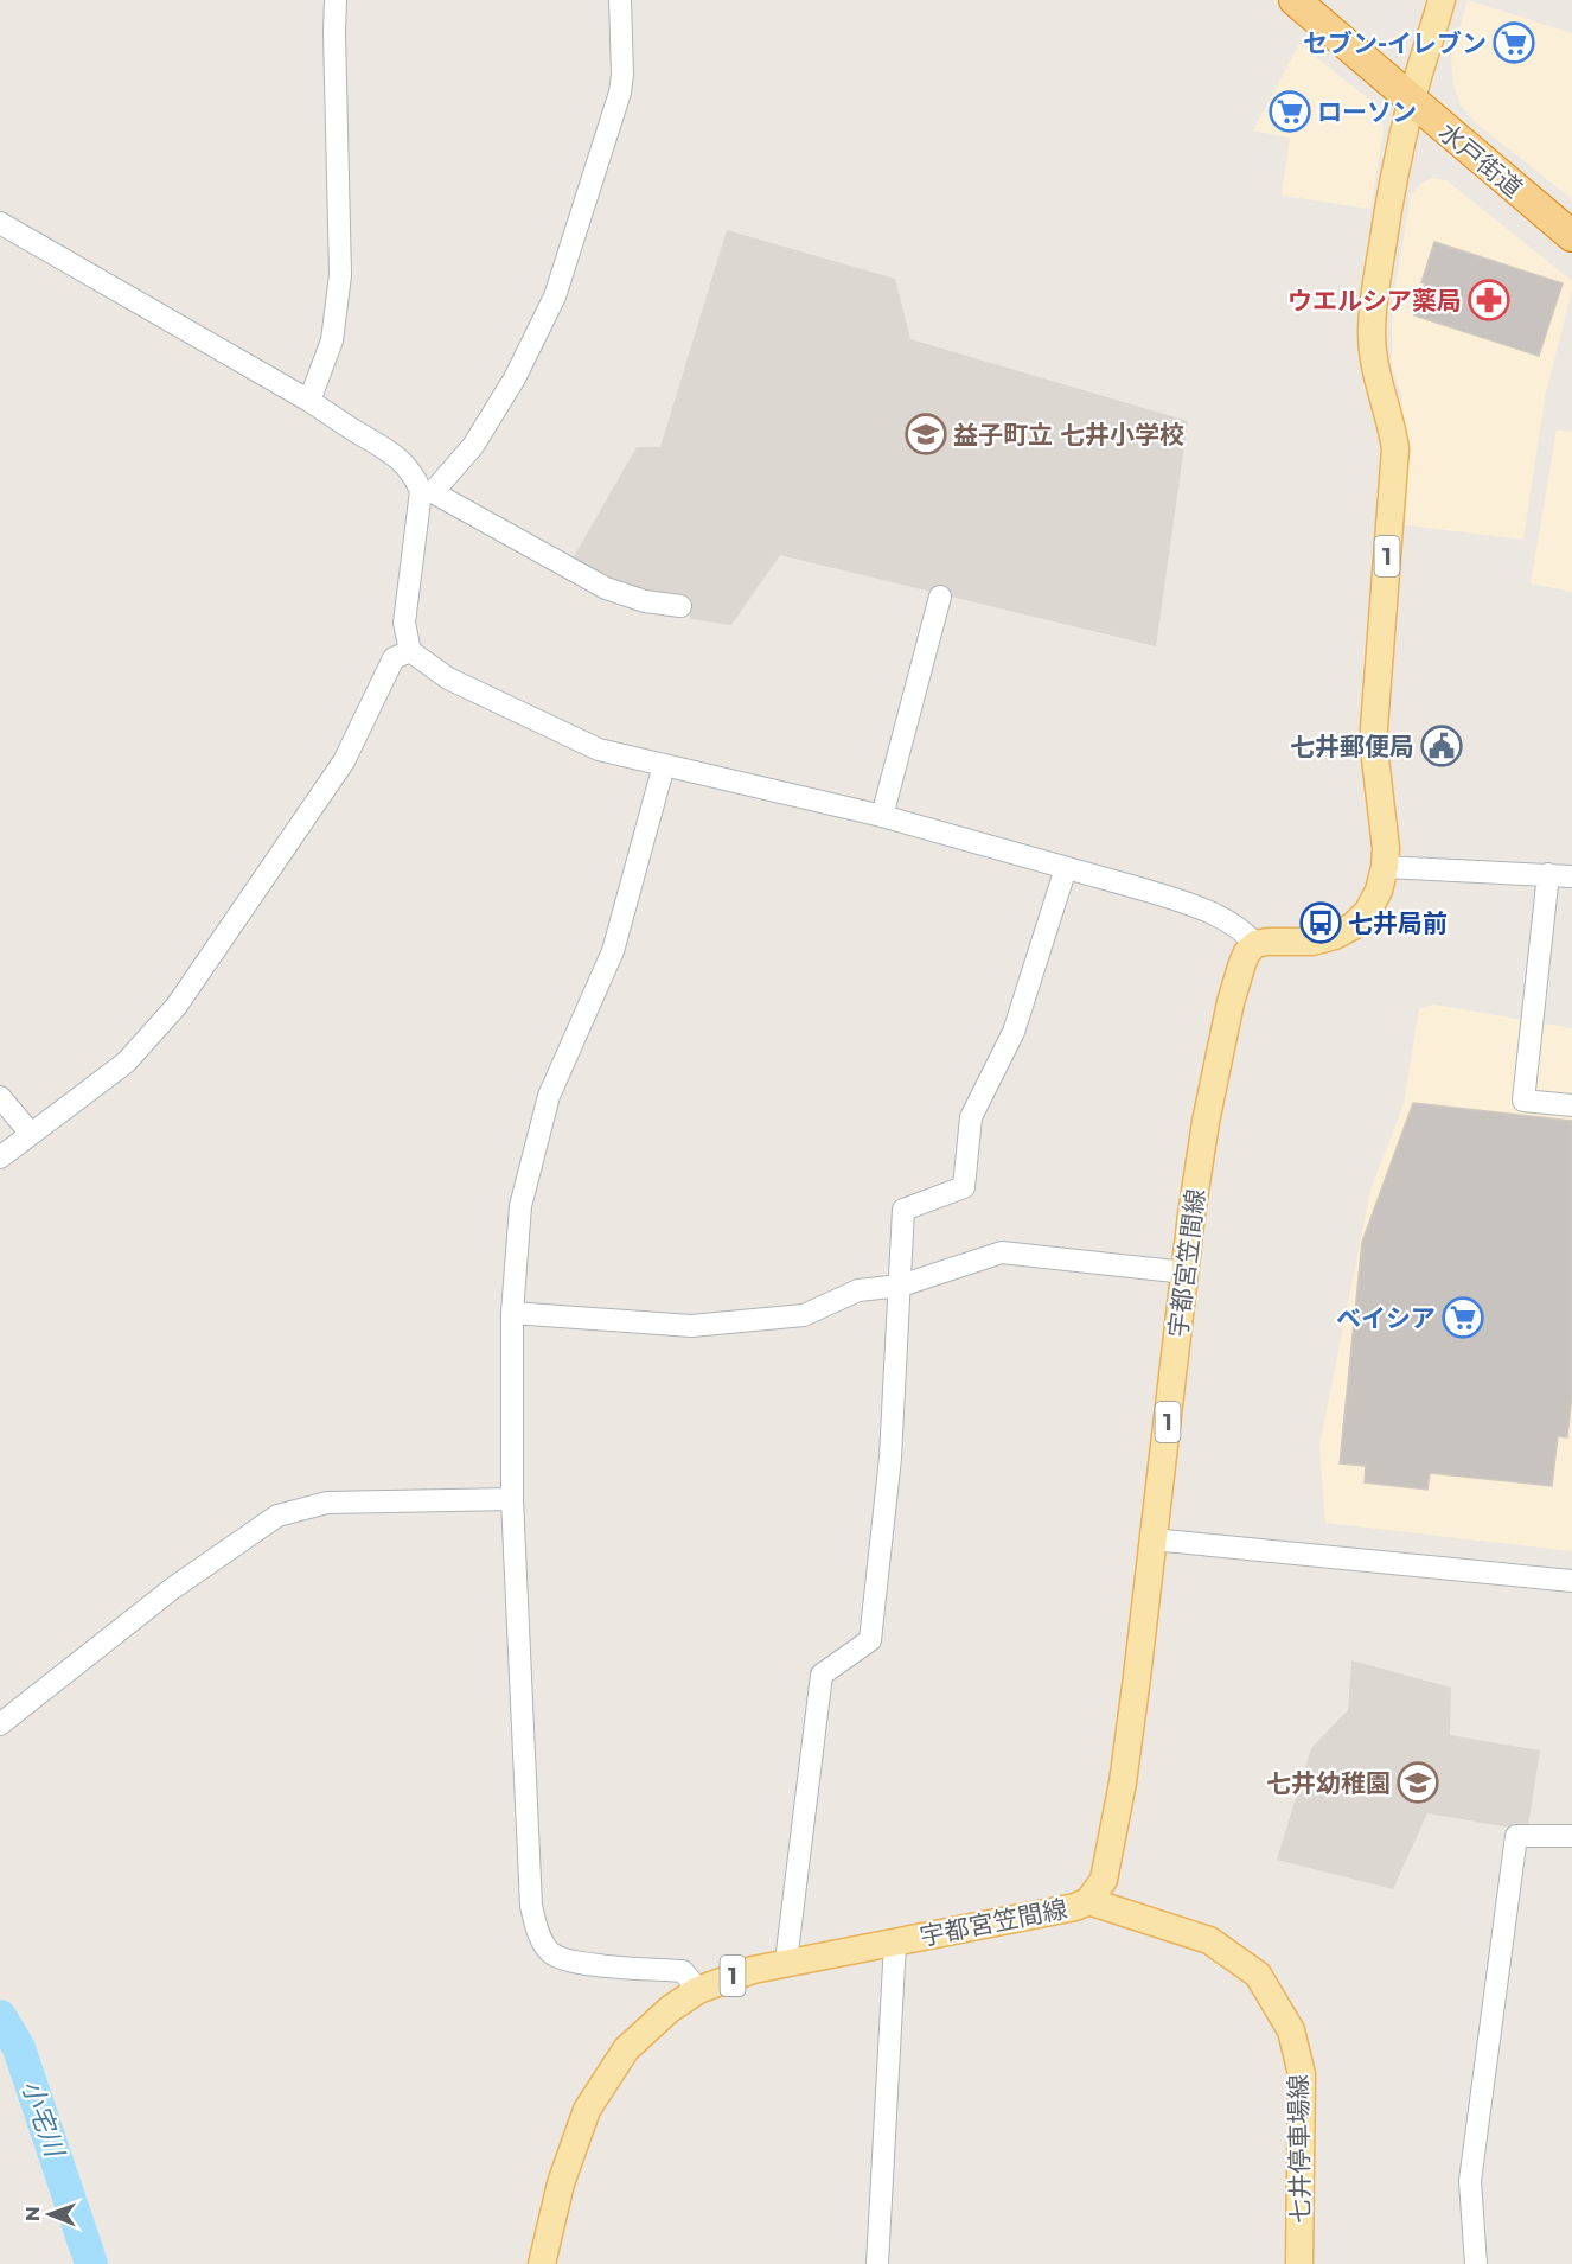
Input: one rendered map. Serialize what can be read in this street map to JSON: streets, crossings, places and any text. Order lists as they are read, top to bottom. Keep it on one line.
{"streets":{"highway":["水戸街道"],"main road":["1","宇都宮笠間線","七井停車場線"]},"crossings":[["水戸街道","1"],["1","宇都宮笠間線"],["宇都宮笠間線","七井停車場線"]],"water":["小宅川"],"places":{"supermarket":["セブン-イレブン","ローソン","ベイシア"],"pharmacy":["ウエルシア薬局"],"school or university":["益子町立 七井小学校","七井幼稚園"],"public building":["七井郵便局"],"bus stop":["七井局前"]},"north":"left"}
